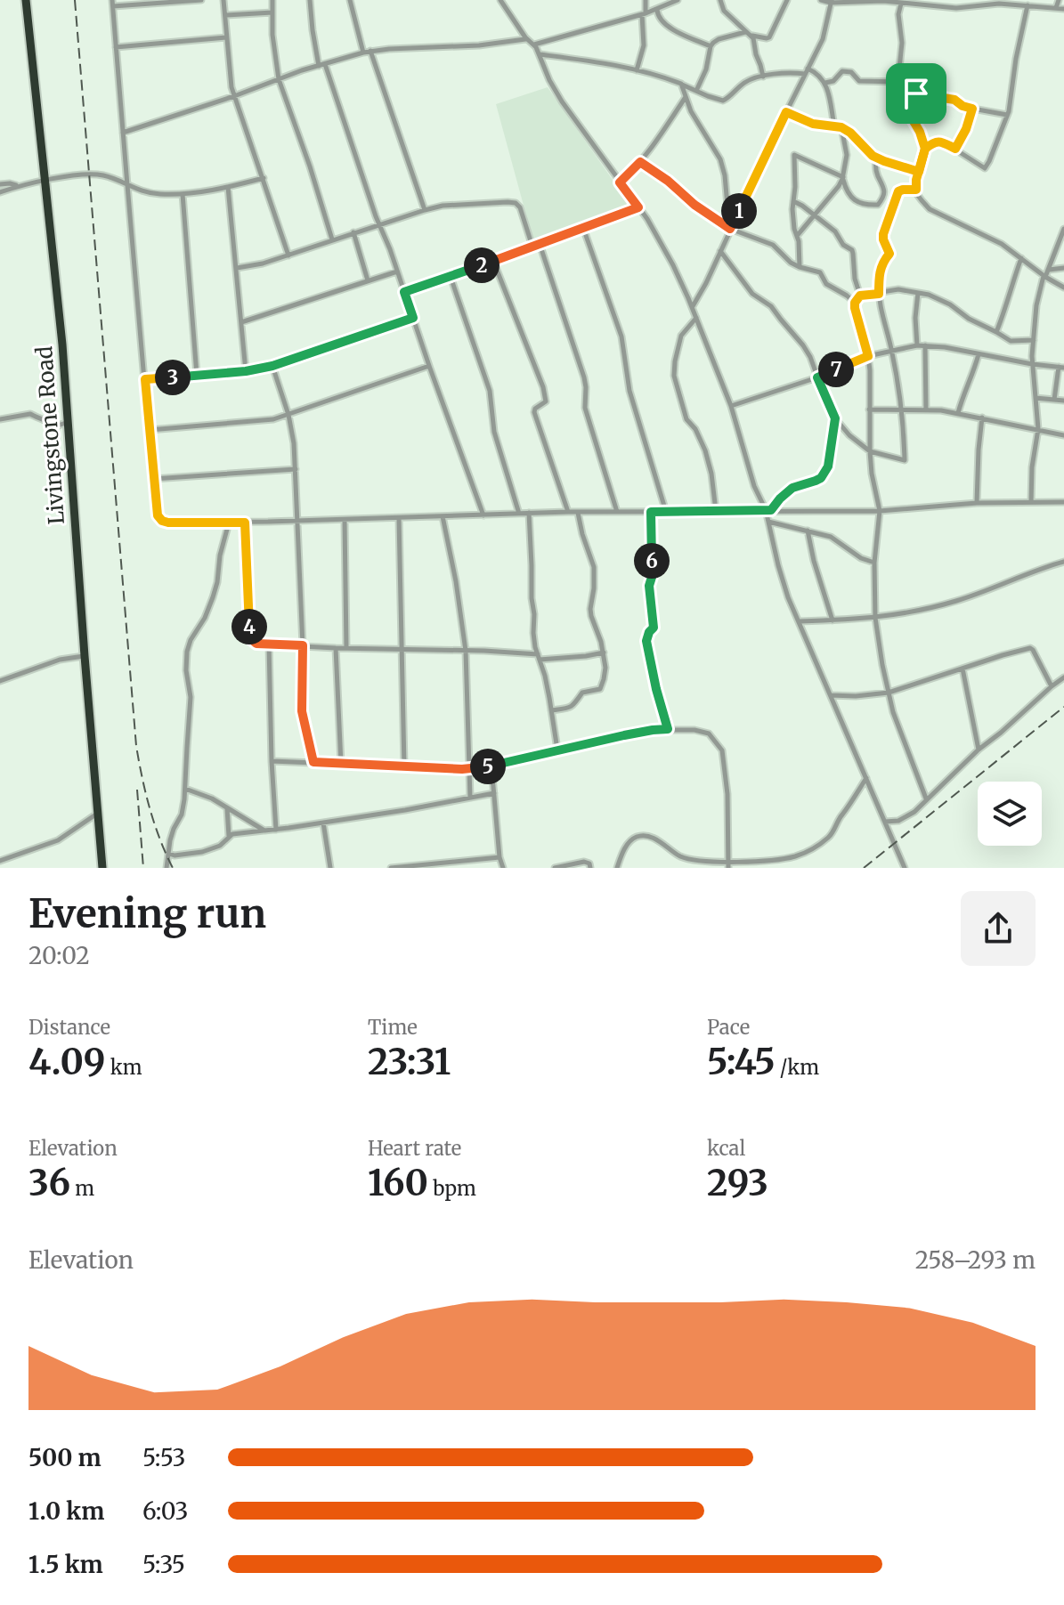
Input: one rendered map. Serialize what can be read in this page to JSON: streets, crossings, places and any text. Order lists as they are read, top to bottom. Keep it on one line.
{"streets":{"highway":["Livingstone Road"]},"page":{"pins":["1","2","7","3","6","4","5"],"heading":["Evening run","20:02"],"stats":[["Distance","4.09 km"],["Time","23:31"],["Pace","5:45 /km"],["Elevation","36 m"],["Heart rate","160 bpm"],["kcal","293"]],"chart":["Elevation","258–293 m"],"list":[{"name":"500 m","note":"5:53"},{"name":"1.0 km","note":"6:03"},{"name":"1.5 km","note":"5:35"}]}}
